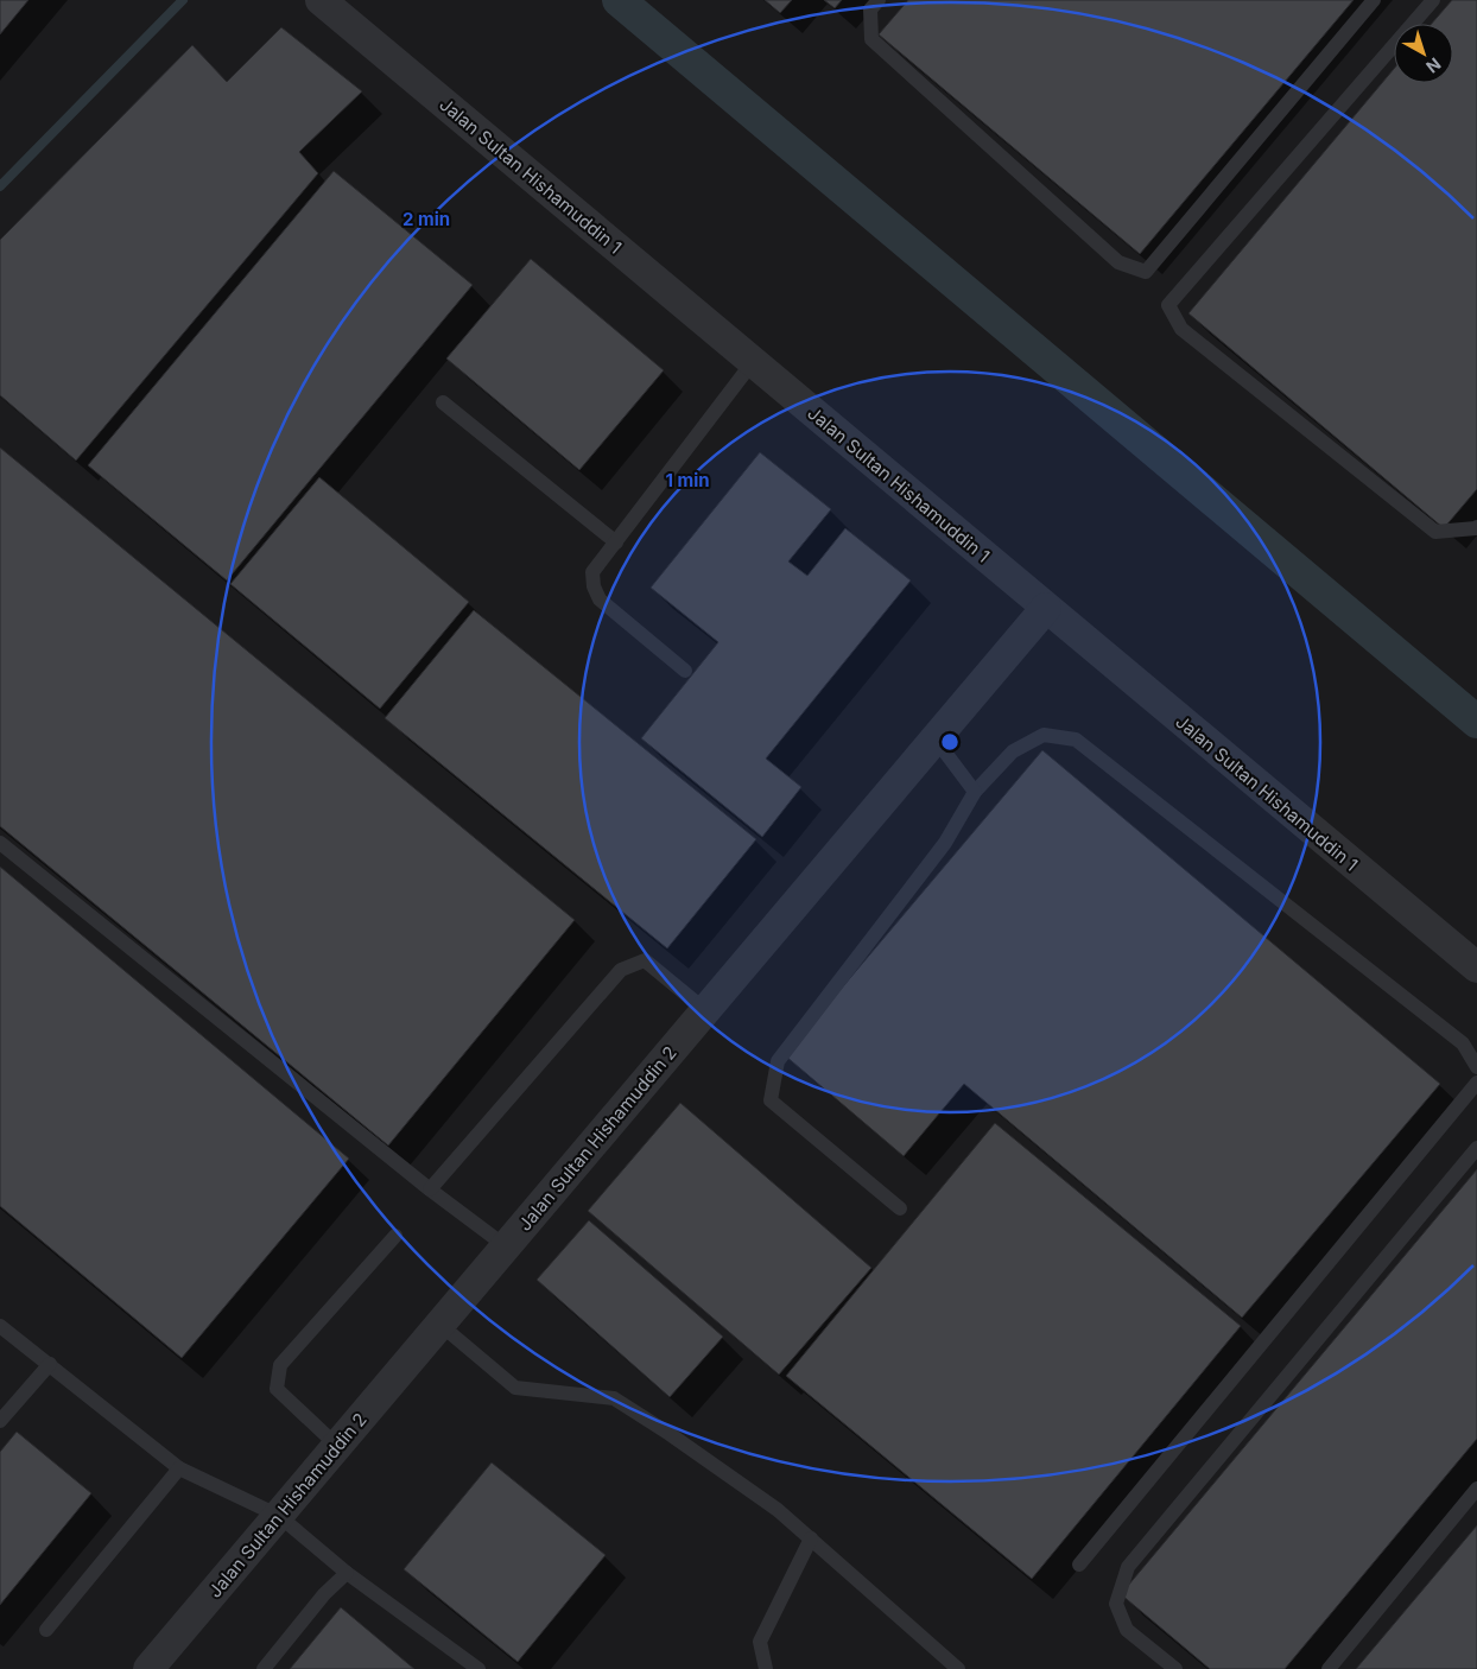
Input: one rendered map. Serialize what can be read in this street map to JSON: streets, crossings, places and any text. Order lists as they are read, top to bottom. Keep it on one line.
{"streets":{"street":["Jalan Sultan Hishamuddin 1","Jalan Sultan Hishamuddin 2"]},"crossings":[["Jalan Sultan Hishamuddin 1","Jalan Sultan Hishamuddin 2"]],"north":"bottom right","rings":["2 min","1 min"]}
